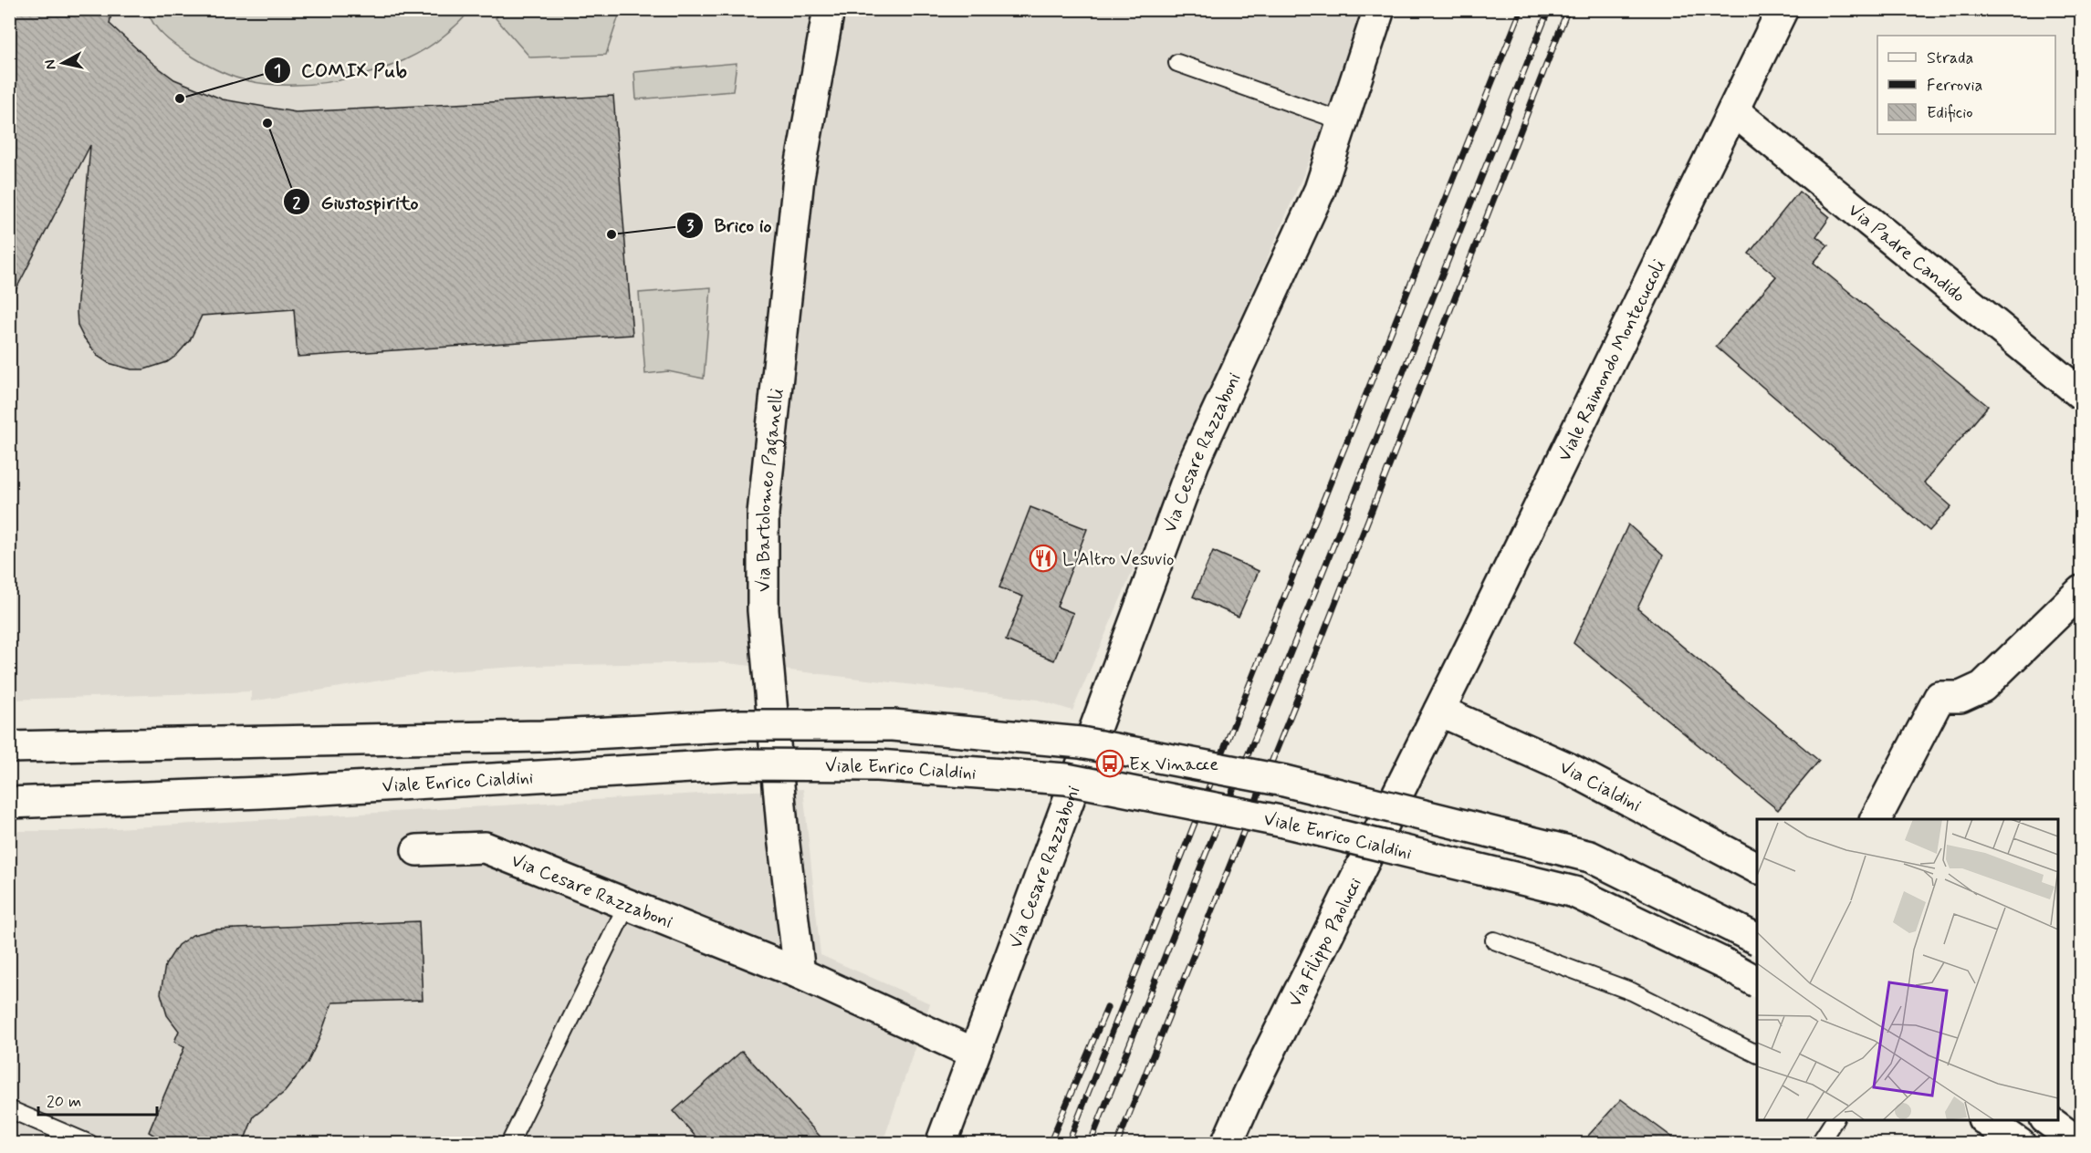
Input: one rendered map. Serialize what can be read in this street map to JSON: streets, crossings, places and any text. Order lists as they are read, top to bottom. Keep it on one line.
{"streets":{"street":["Via Padre Candido","Viale Raimondo Montecuccoli","Via Cesare Razzaboni","Via Bartolomeo Paganelli","Viale Enrico Cialdini","Via Cialdini","Via Filippo Paolucci"]},"crossings":[["Via Padre Candido","Viale Raimondo Montecuccoli"],["Viale Raimondo Montecuccoli","Via Cialdini"],["Viale Raimondo Montecuccoli","Via Filippo Paolucci"],["Via Cesare Razzaboni","Via Bartolomeo Paganelli"],["Via Cialdini","Via Filippo Paolucci"]],"places":{"other":["COMIX Pub","Giustospirito","Brico io"],"restaurant":["L'Altro Vesuvio"],"bus stop":["Ex Vinacce"]},"legend":["Strada","Ferrovia","Edificio"],"scale_bar":"20 m","north":"left"}
